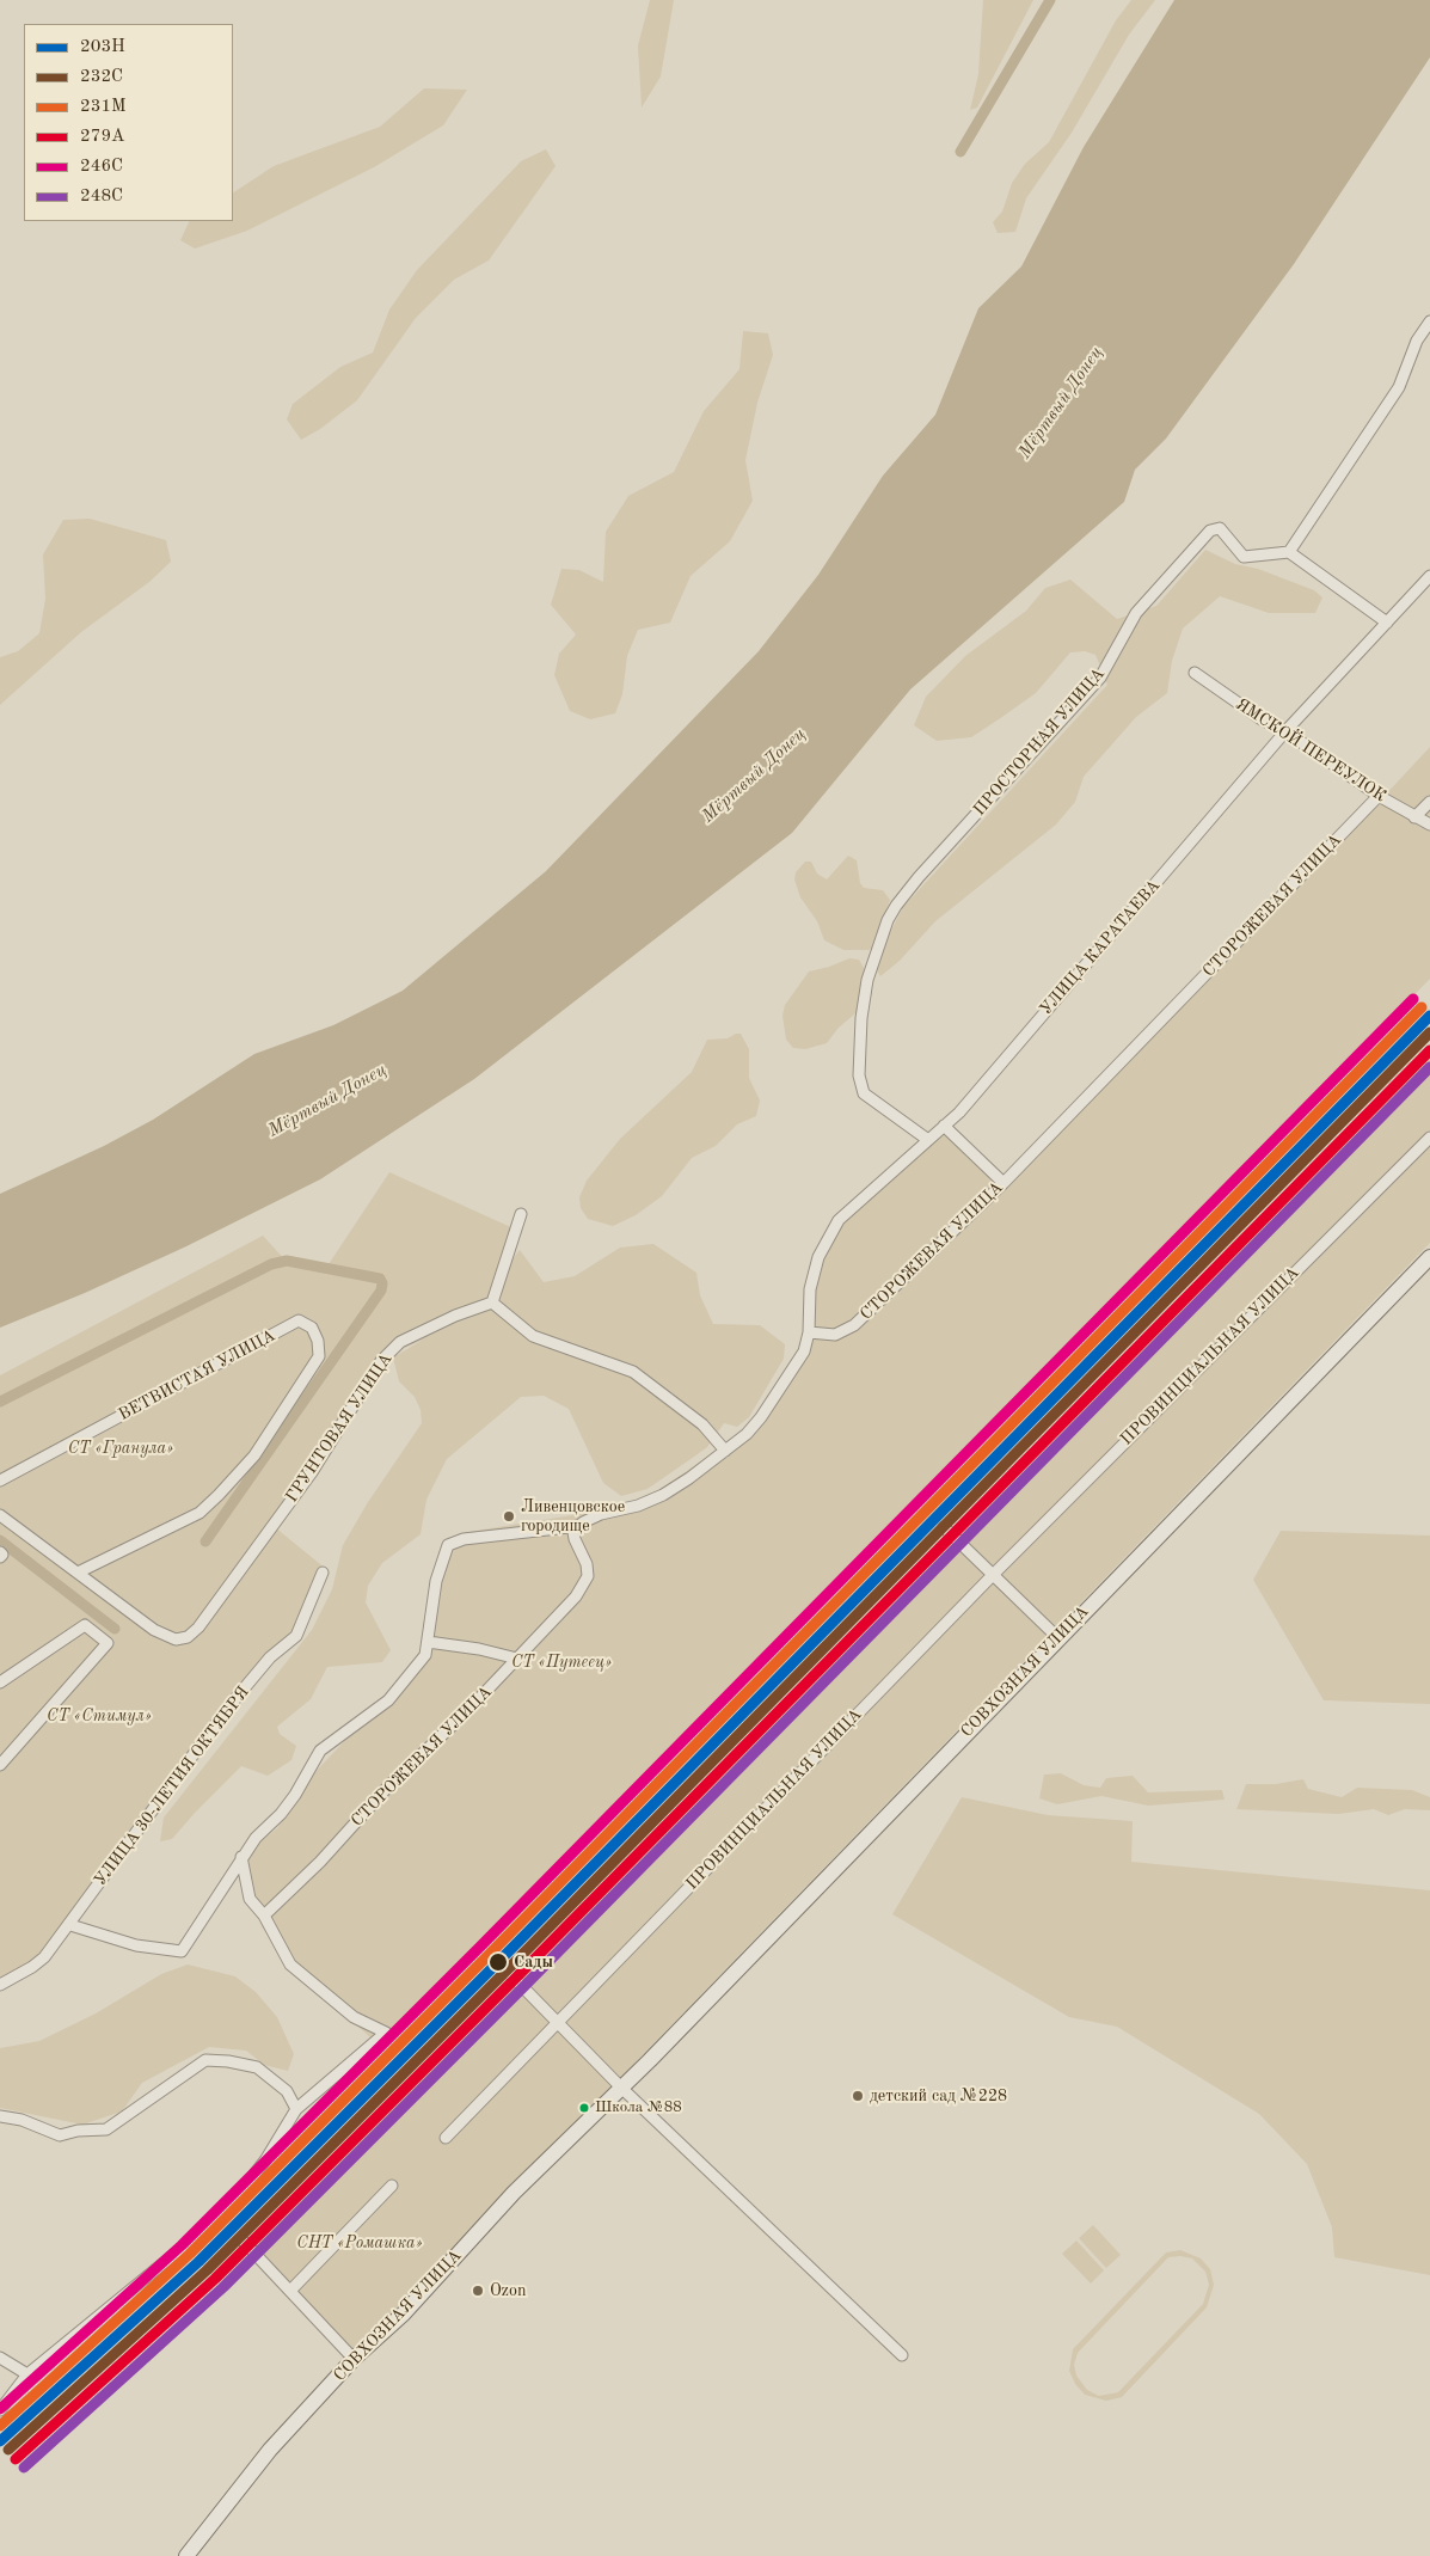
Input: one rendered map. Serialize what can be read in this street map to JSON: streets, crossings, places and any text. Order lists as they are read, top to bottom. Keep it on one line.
{"streets":{"street":["ПРОСТОРНАЯ УЛИЦА","ЯМСКОЙ ПЕРЕУЛОК","СТОРОЖЕВАЯ УЛИЦА","УЛИЦА КАРАТАЕВА","ПРОВИНЦИАЛЬНАЯ УЛИЦА","ВЕТВИСТАЯ УЛИЦА","ГРУНТОВАЯ УЛИЦА","СОВХОЗНАЯ УЛИЦА","УЛИЦА 30-ЛЕТИЯ ОКТЯБРЯ"]},"crossings":[["ПРОСТОРНАЯ УЛИЦА","УЛИЦА КАРАТАЕВА"],["ЯМСКОЙ ПЕРЕУЛОК","СТОРОЖЕВАЯ УЛИЦА"],["ЯМСКОЙ ПЕРЕУЛОК","УЛИЦА КАРАТАЕВА"],["СТОРОЖЕВАЯ УЛИЦА","УЛИЦА КАРАТАЕВА"],["ВЕТВИСТАЯ УЛИЦА","ГРУНТОВАЯ УЛИЦА"]],"water":["Мёртвый Донец"],"parks":["СТ «Гранула»","СТ «Путеец»","СТ «Стимул»","СНТ «Ромашка»"],"places":["Ливенцовское городище","Сады","детский сад №228","Школа №88","Ozon"],"lines":["transit line 246С","transit line 231М","transit line 203Н","transit line 232C","transit line 279А","transit line 248С"],"legend":["203Н","232C","231М","279А","246С","248С"]}
